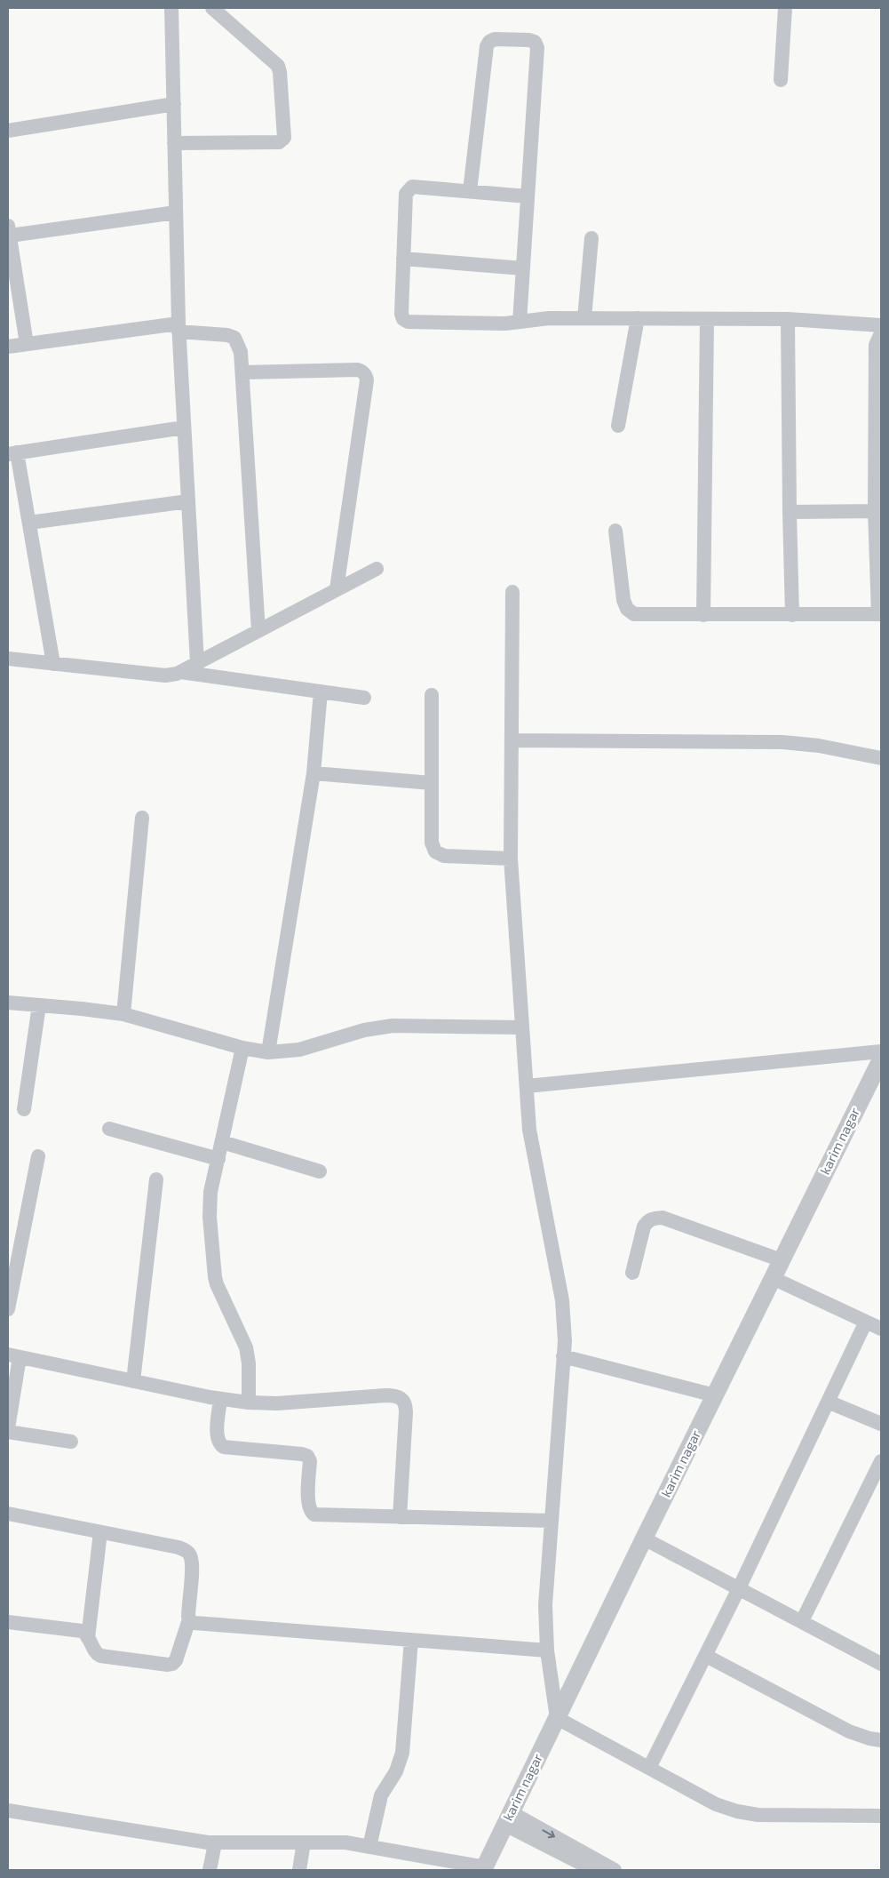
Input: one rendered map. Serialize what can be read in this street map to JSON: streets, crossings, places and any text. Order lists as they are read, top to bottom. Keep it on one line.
{"streets":{"street":["karim nagar"]}}
